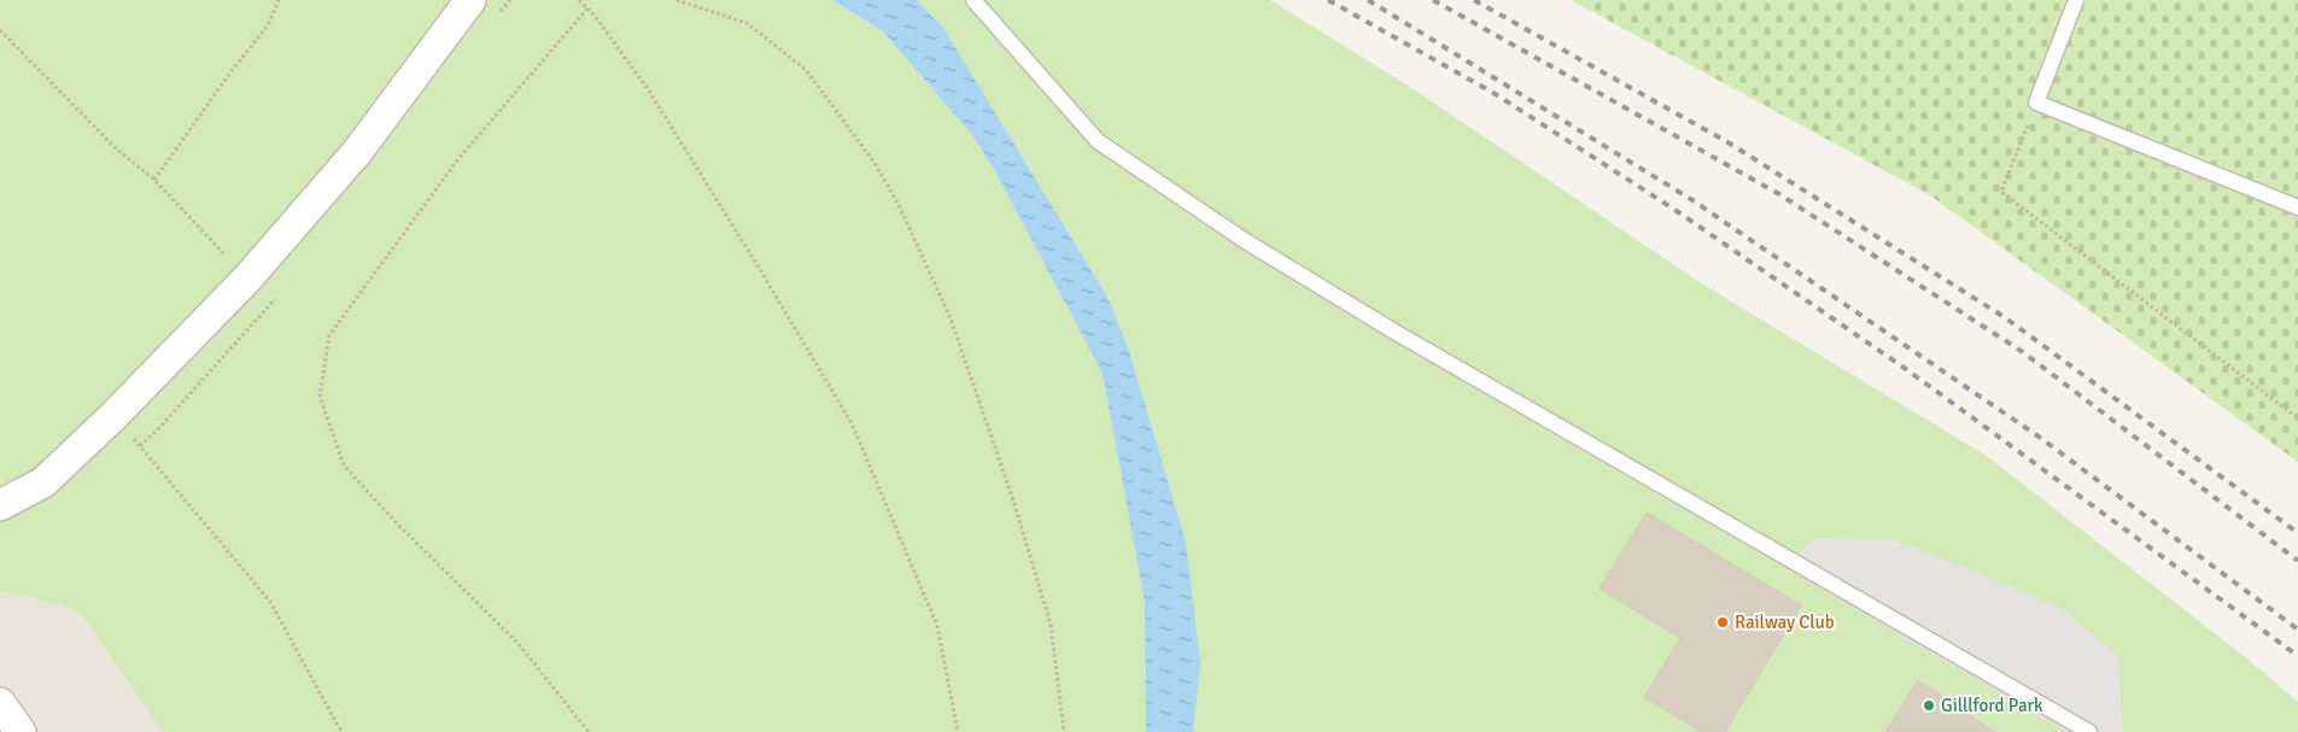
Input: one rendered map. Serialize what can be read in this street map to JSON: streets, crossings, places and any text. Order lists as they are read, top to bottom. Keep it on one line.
{"places":["Railway Club","Gilllford Park"]}
